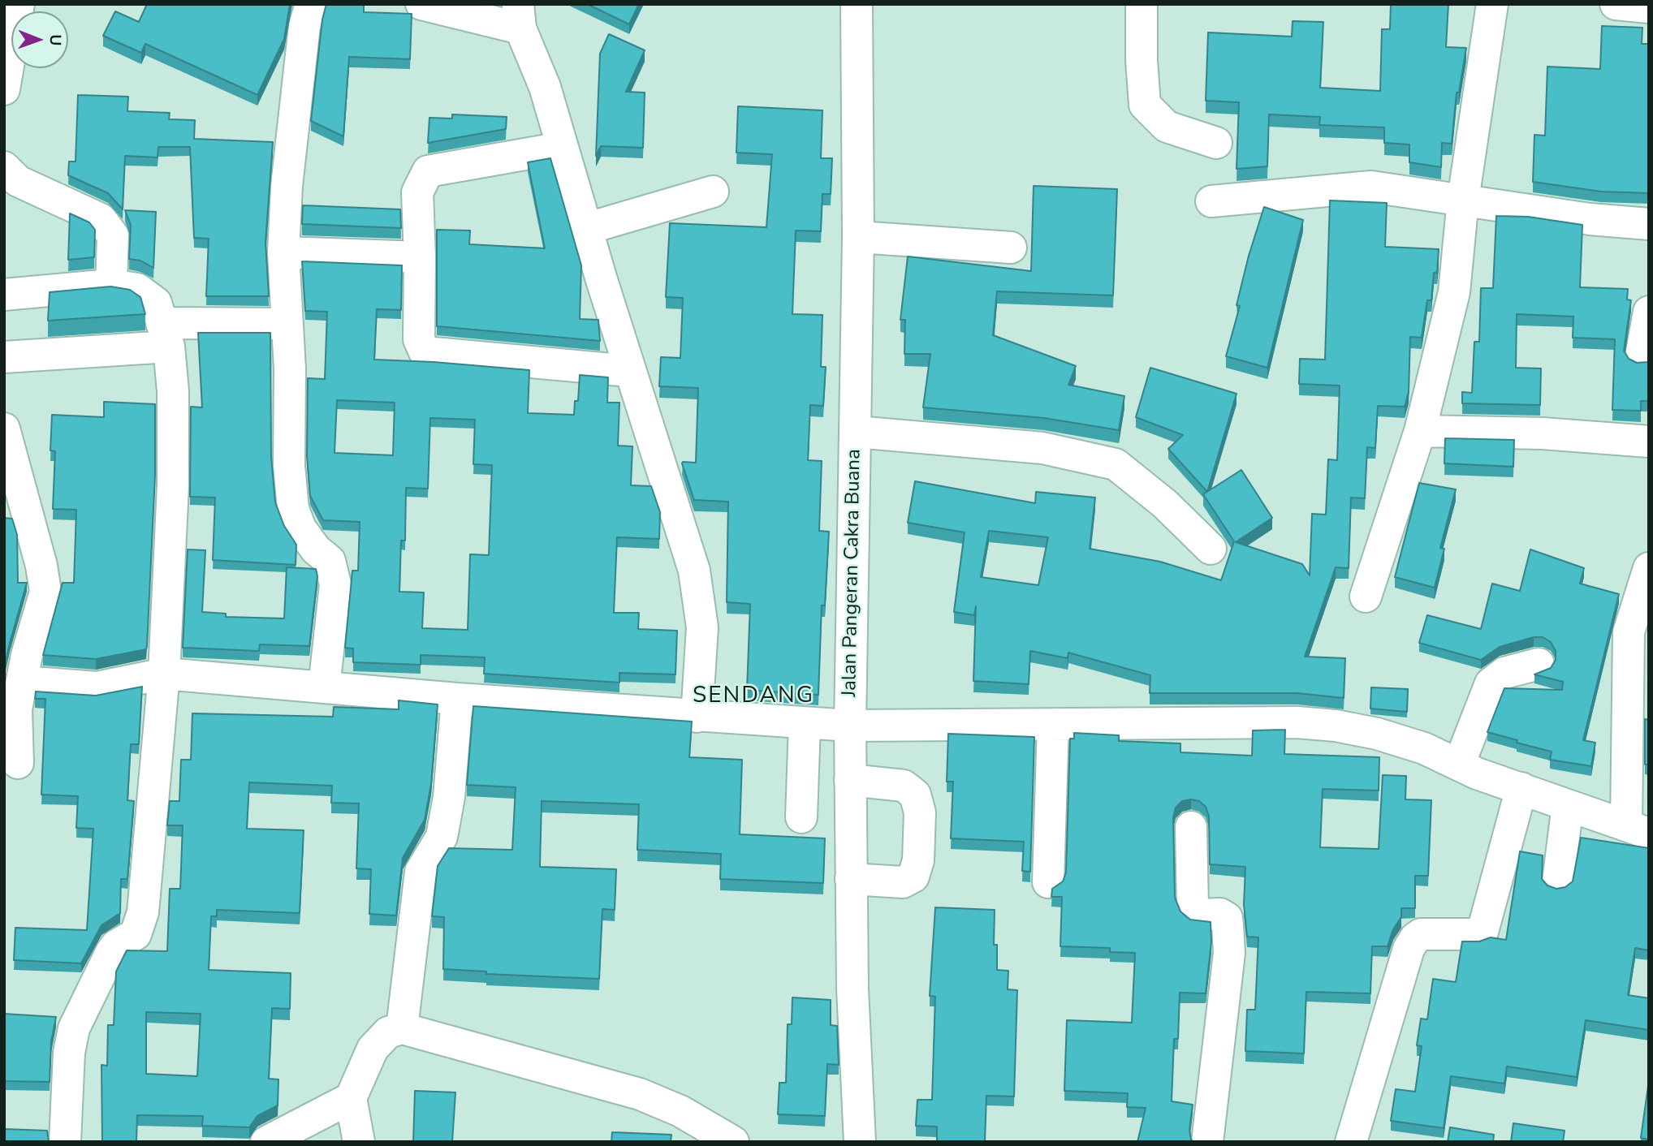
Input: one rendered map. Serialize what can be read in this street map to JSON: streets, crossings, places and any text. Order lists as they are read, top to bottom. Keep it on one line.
{"streets":{"street":["Jalan Pangeran Cakra Buana"]},"districts":["SENDANG"],"north":"right"}
